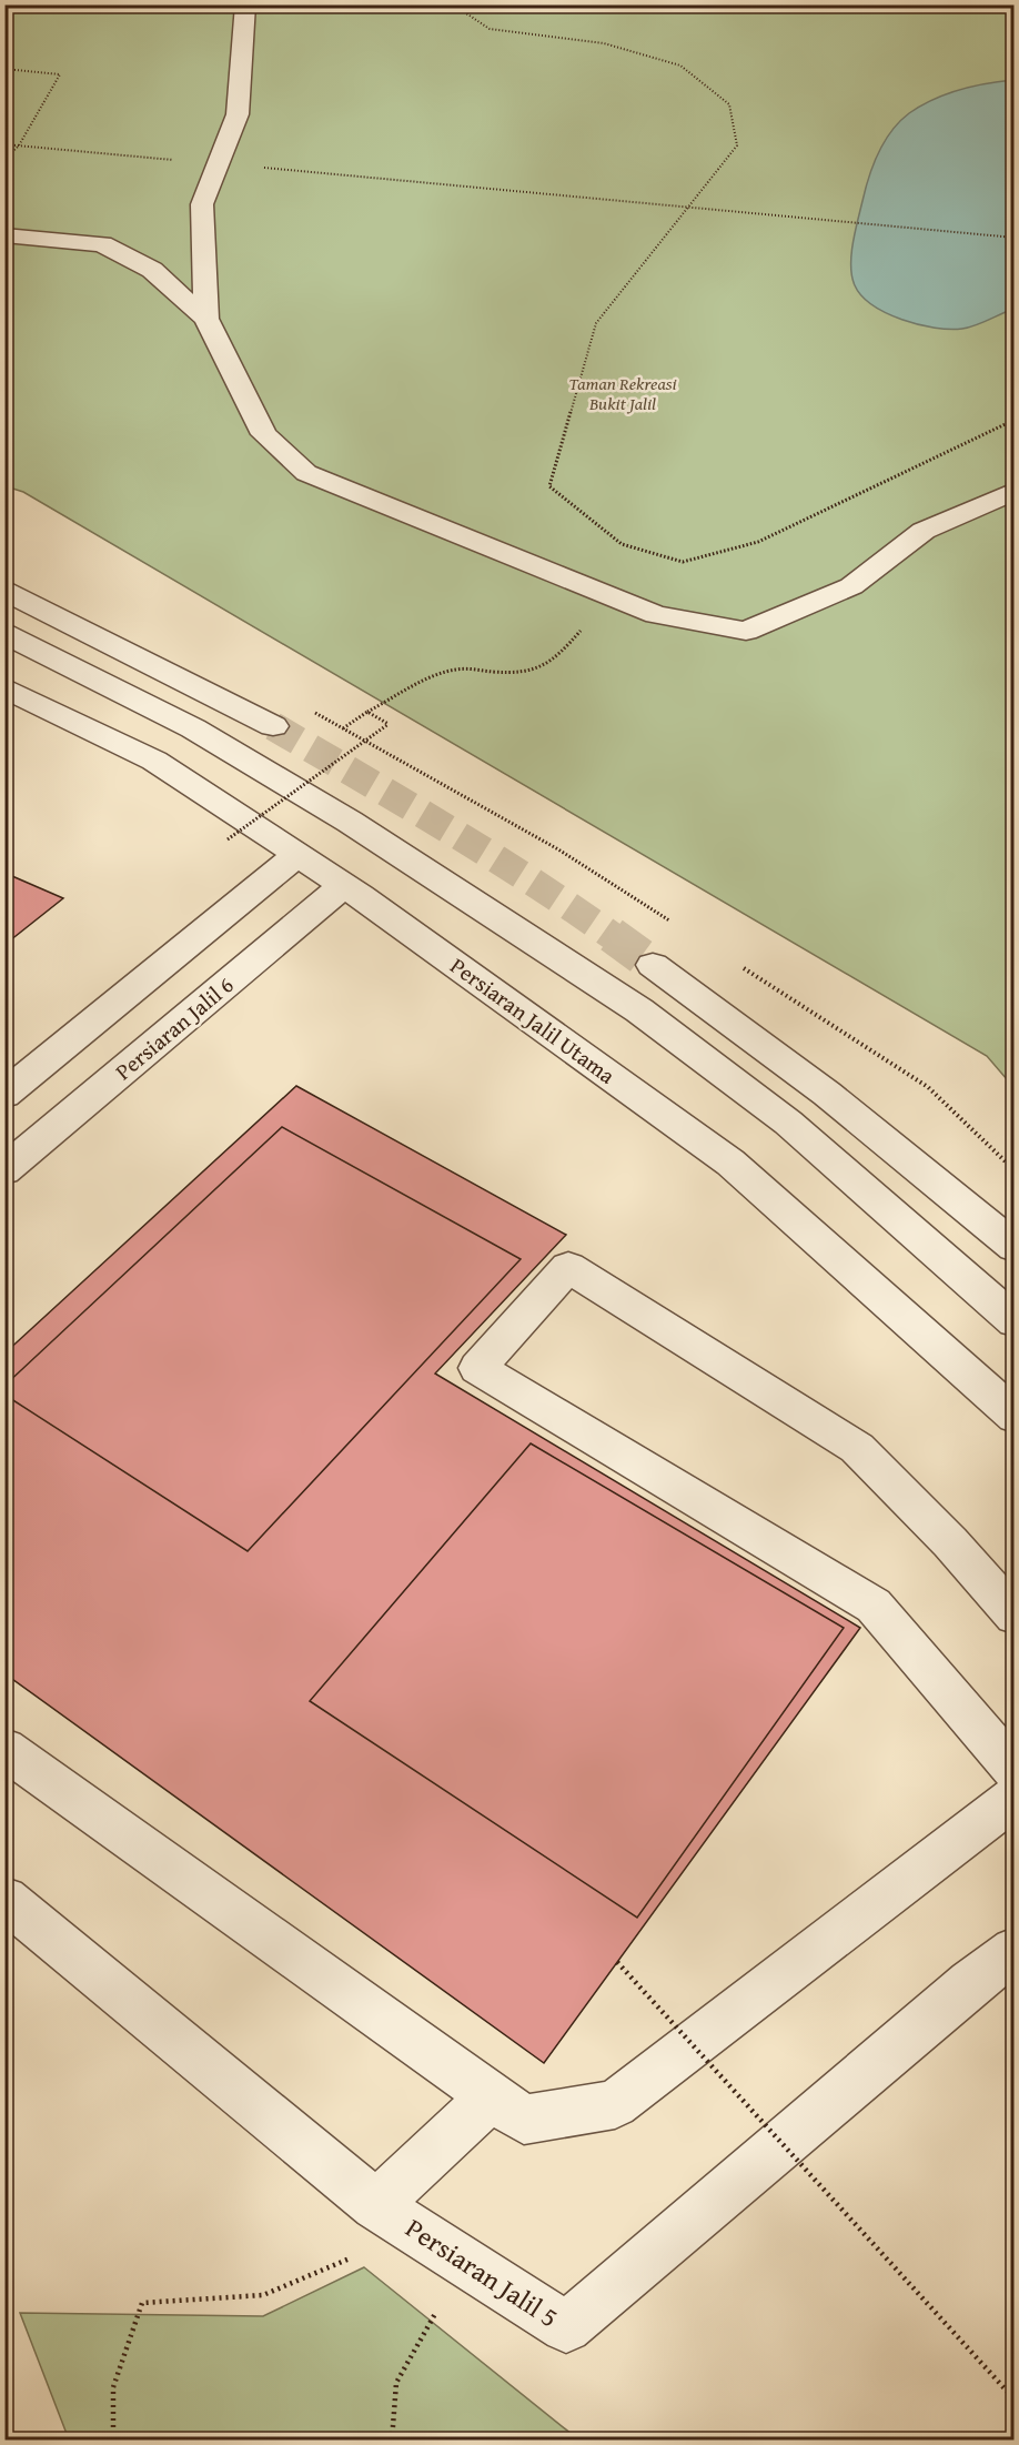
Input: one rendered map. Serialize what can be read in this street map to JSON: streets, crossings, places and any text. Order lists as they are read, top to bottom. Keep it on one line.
{"streets":{"street":["Persiaran Jalil Utama","Persiaran Jalil 6","Persiaran Jalil 5"]},"crossings":[["Persiaran Jalil Utama","Persiaran Jalil 6"]],"parks":["Taman Rekreasi Bukit Jalil"]}
